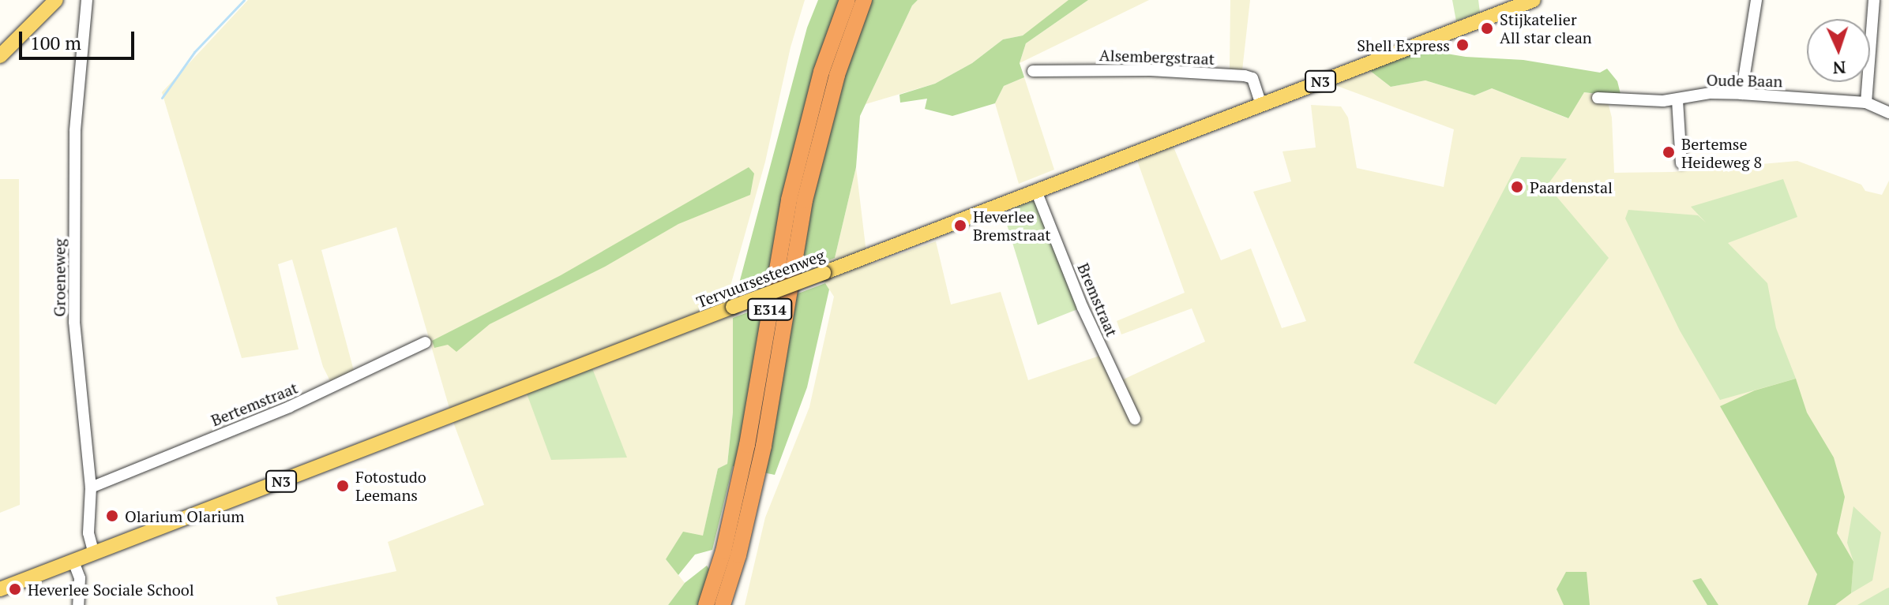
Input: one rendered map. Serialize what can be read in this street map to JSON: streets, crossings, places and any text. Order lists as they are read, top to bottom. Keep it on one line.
{"streets":{"highway":["E314"],"main road":["N3","Tervuursesteenweg"],"street":["Alsembergstraat","Oude Baan","Groeneweg","Bremstraat","Bertemstraat"]},"crossings":[["Alsembergstraat","Tervuursesteenweg"],["Groeneweg","Tervuursesteenweg"],["Groeneweg","Bertemstraat"],["Tervuursesteenweg","Bremstraat"]],"places":["Stijkatelier All star clean","Shell Express","Bertemse Heideweg 8","Paardenstal","Heverlee Bremstraat","Fotostudo Leemans","Olarium Olarium","Heverlee Sociale School"],"scale_bar":"100 m","north":"bottom"}
